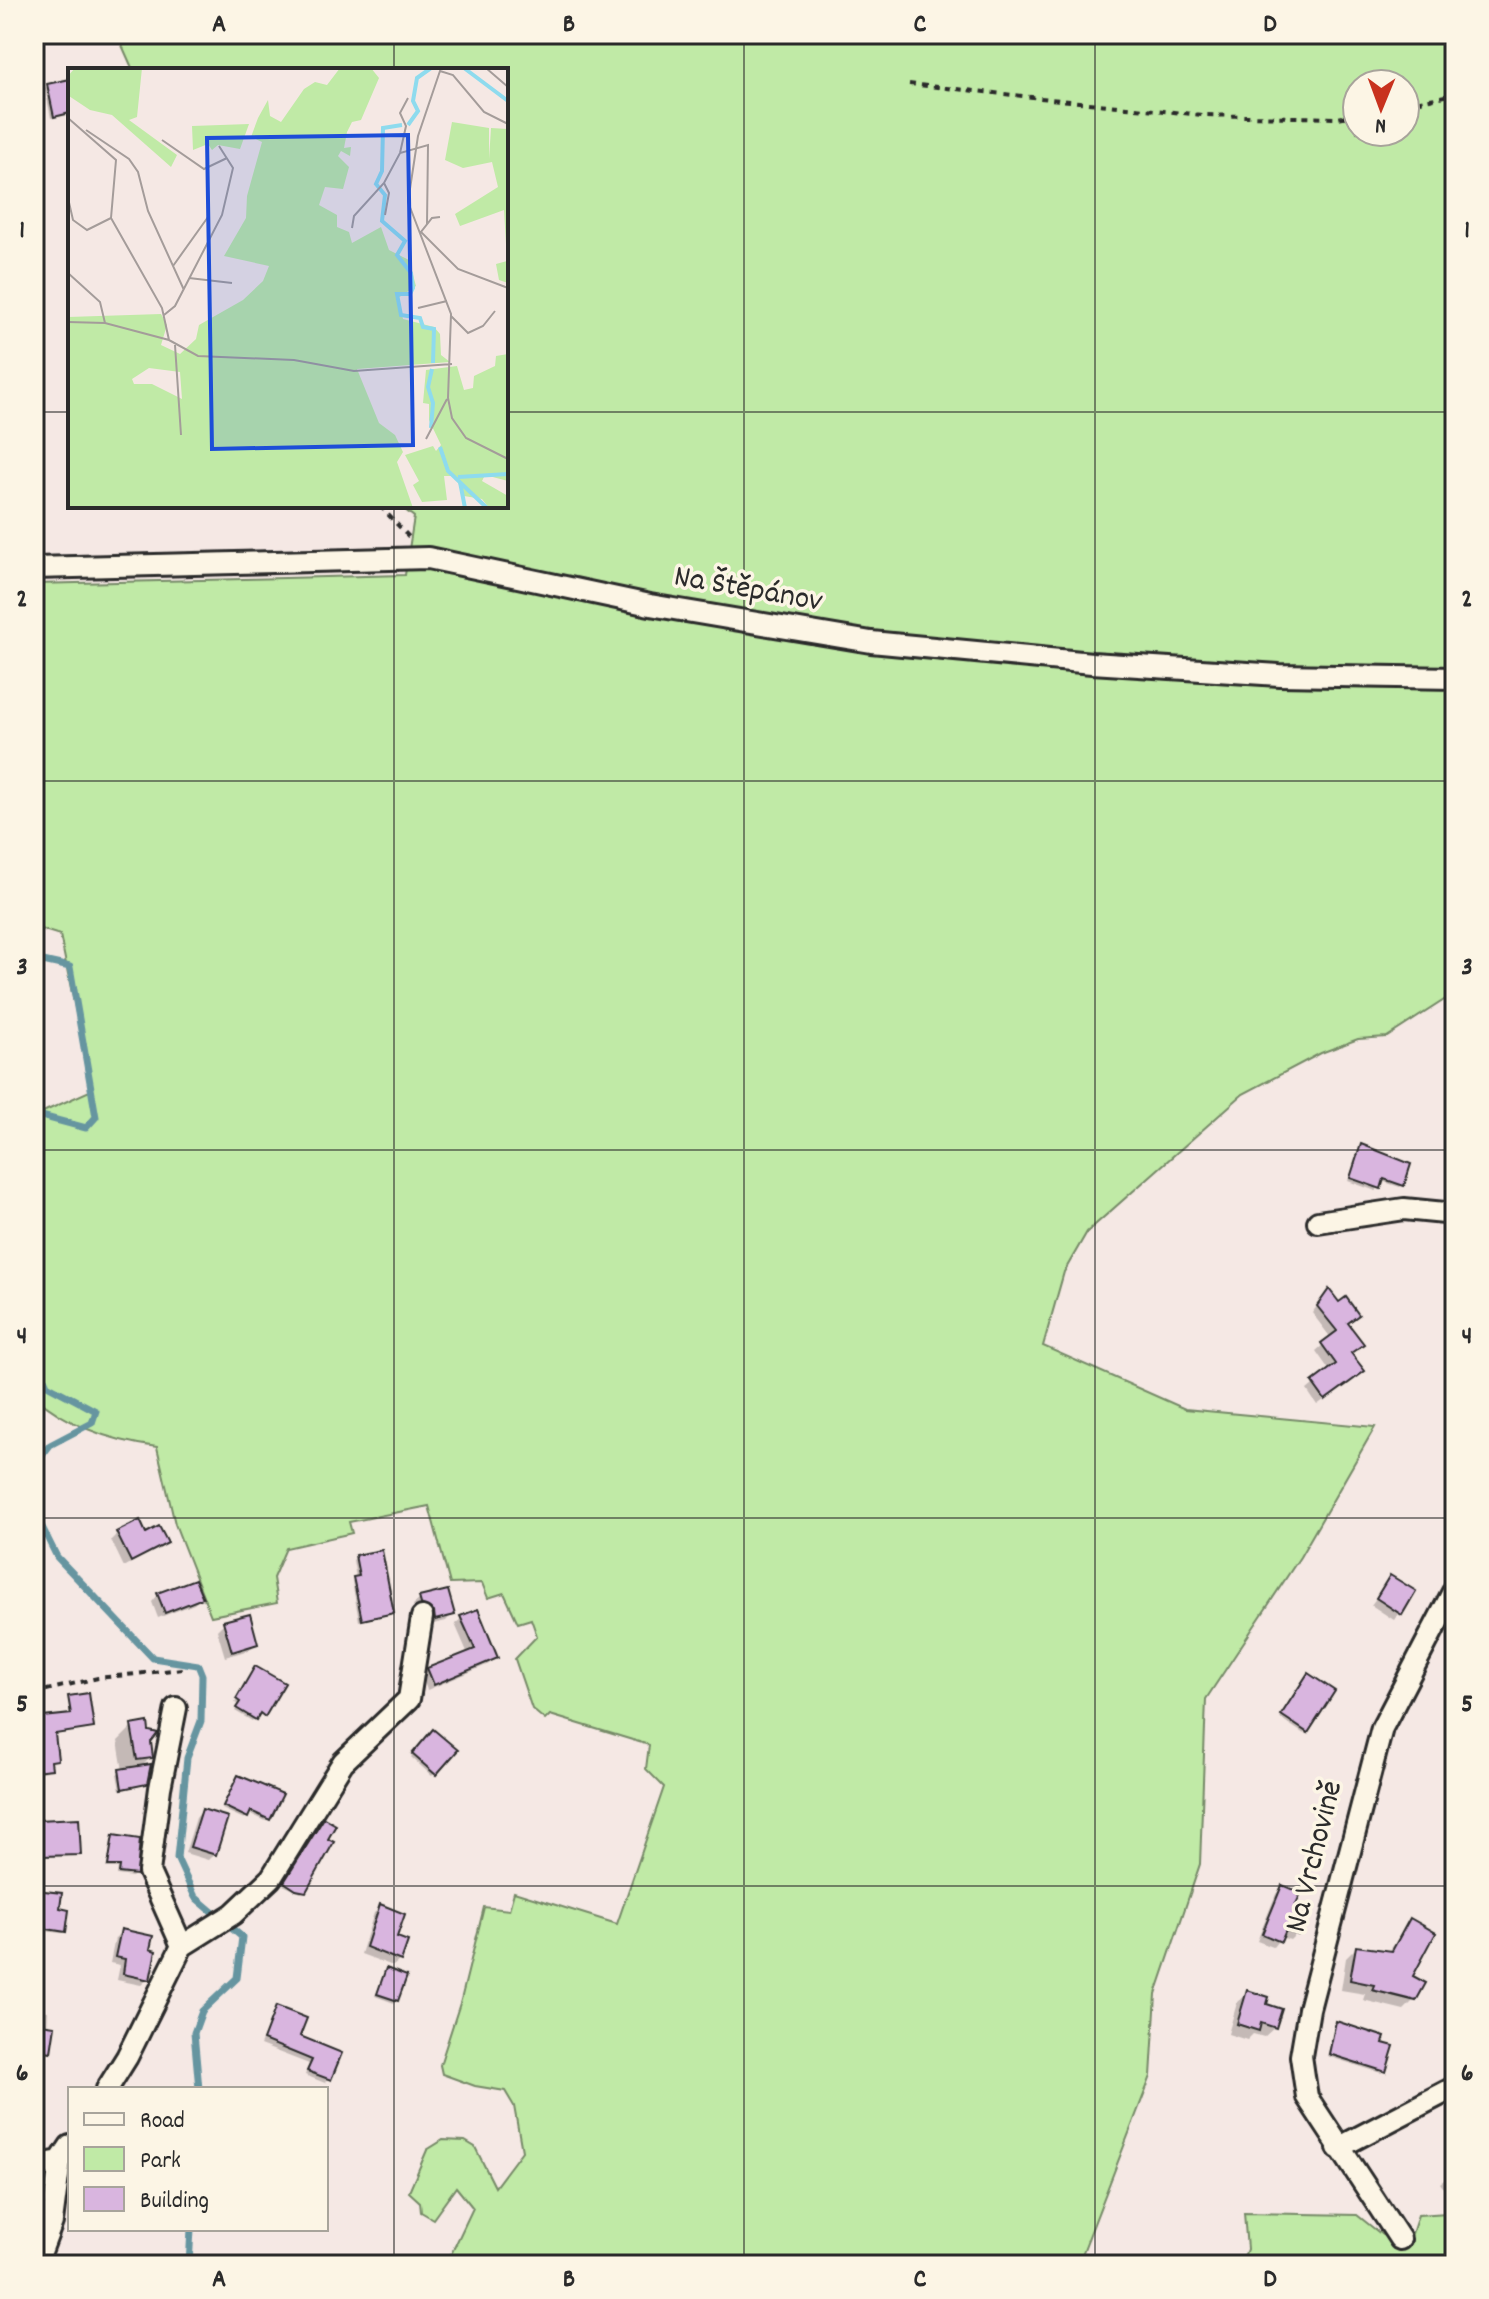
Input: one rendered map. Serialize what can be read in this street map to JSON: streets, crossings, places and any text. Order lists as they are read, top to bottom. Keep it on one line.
{"streets":{"street":["Na Štěpánov","Na Vrchovině"]},"legend":["Road","Park","Building"],"north":"bottom","grid":{"columns":["A","B","C","D"],"rows":["1","2","3","4","5","6"]}}
